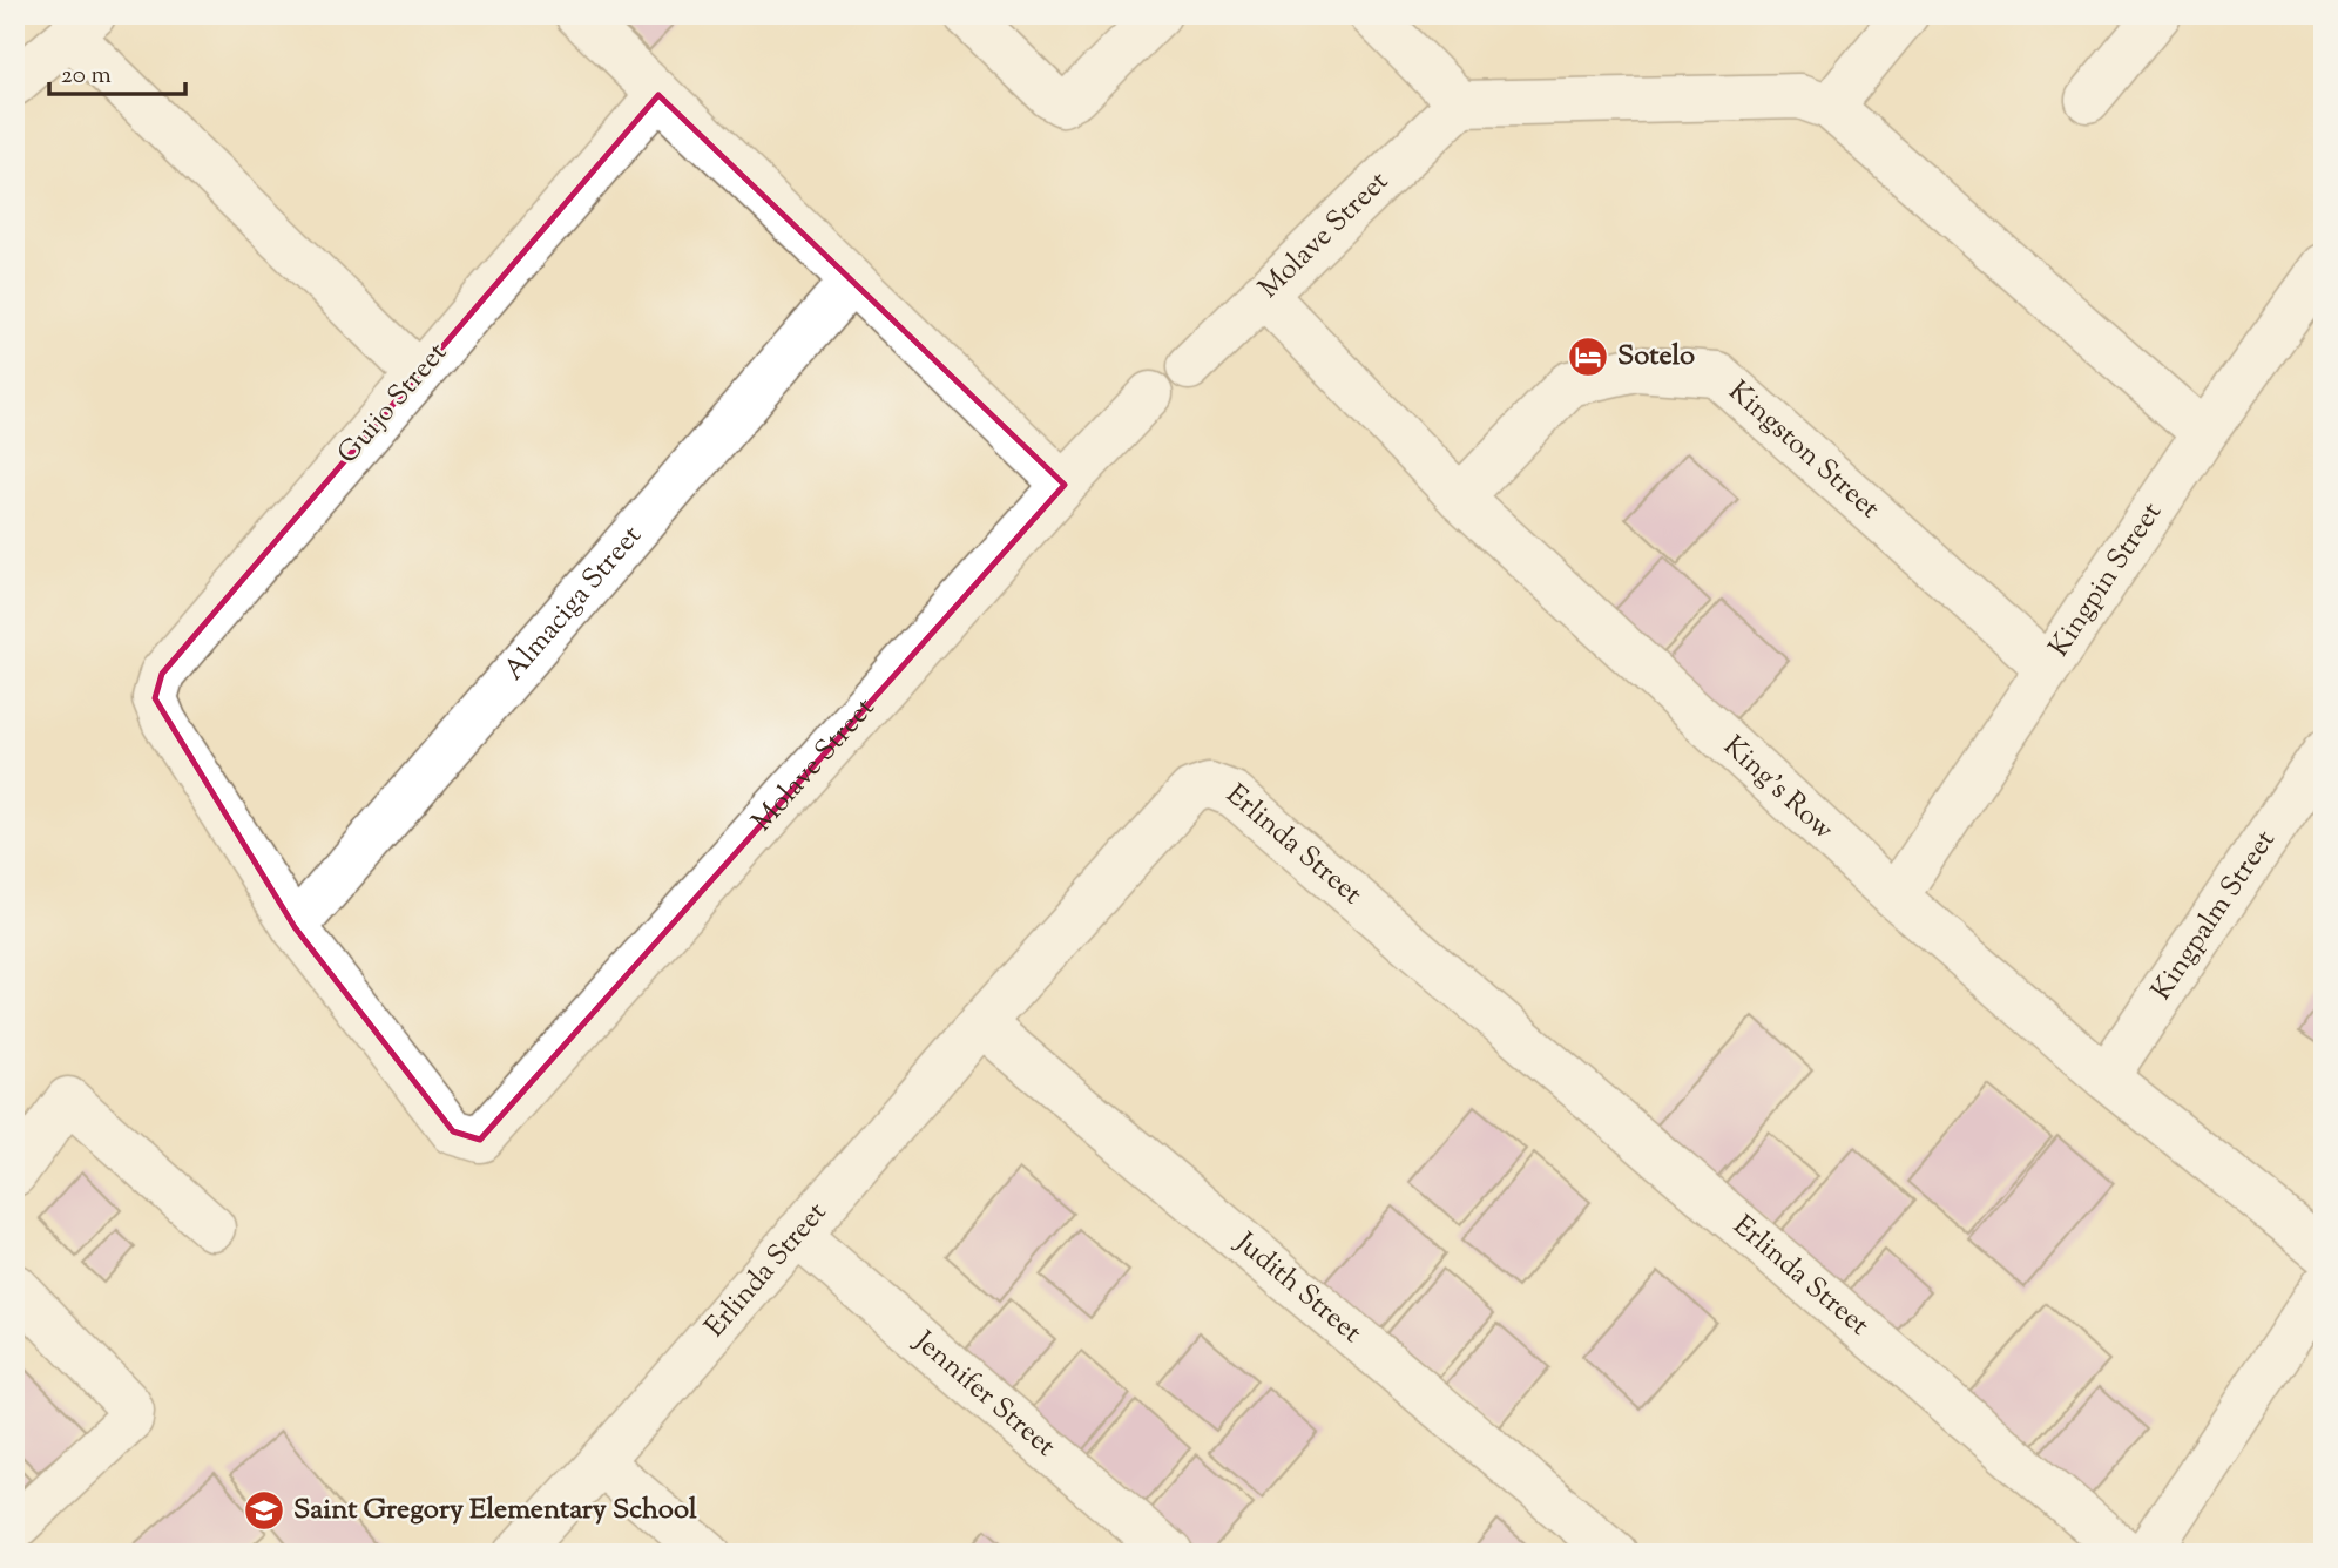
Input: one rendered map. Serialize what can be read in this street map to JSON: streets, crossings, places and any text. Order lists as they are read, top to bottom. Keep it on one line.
{"streets":{"street":["Molave Street","Guijo Street","Kingston Street","Kingpin Street","Almaciga Street","King's Row","Erlinda Street","Kingpalm Street","Judith Street","Jennifer Street"]},"crossings":[["Molave Street","Guijo Street"],["Molave Street","Almaciga Street"],["Molave Street","King's Row"],["Guijo Street","Almaciga Street"],["Kingston Street","Kingpin Street"],["Kingston Street","King's Row"],["Kingpin Street","King's Row"],["King's Row","Kingpalm Street"],["Erlinda Street","Judith Street"],["Erlinda Street","Jennifer Street"]],"places":{"hotel":["Sotelo"],"school or university":["Saint Gregory Elementary School"]},"scale_bar":"20 m"}
